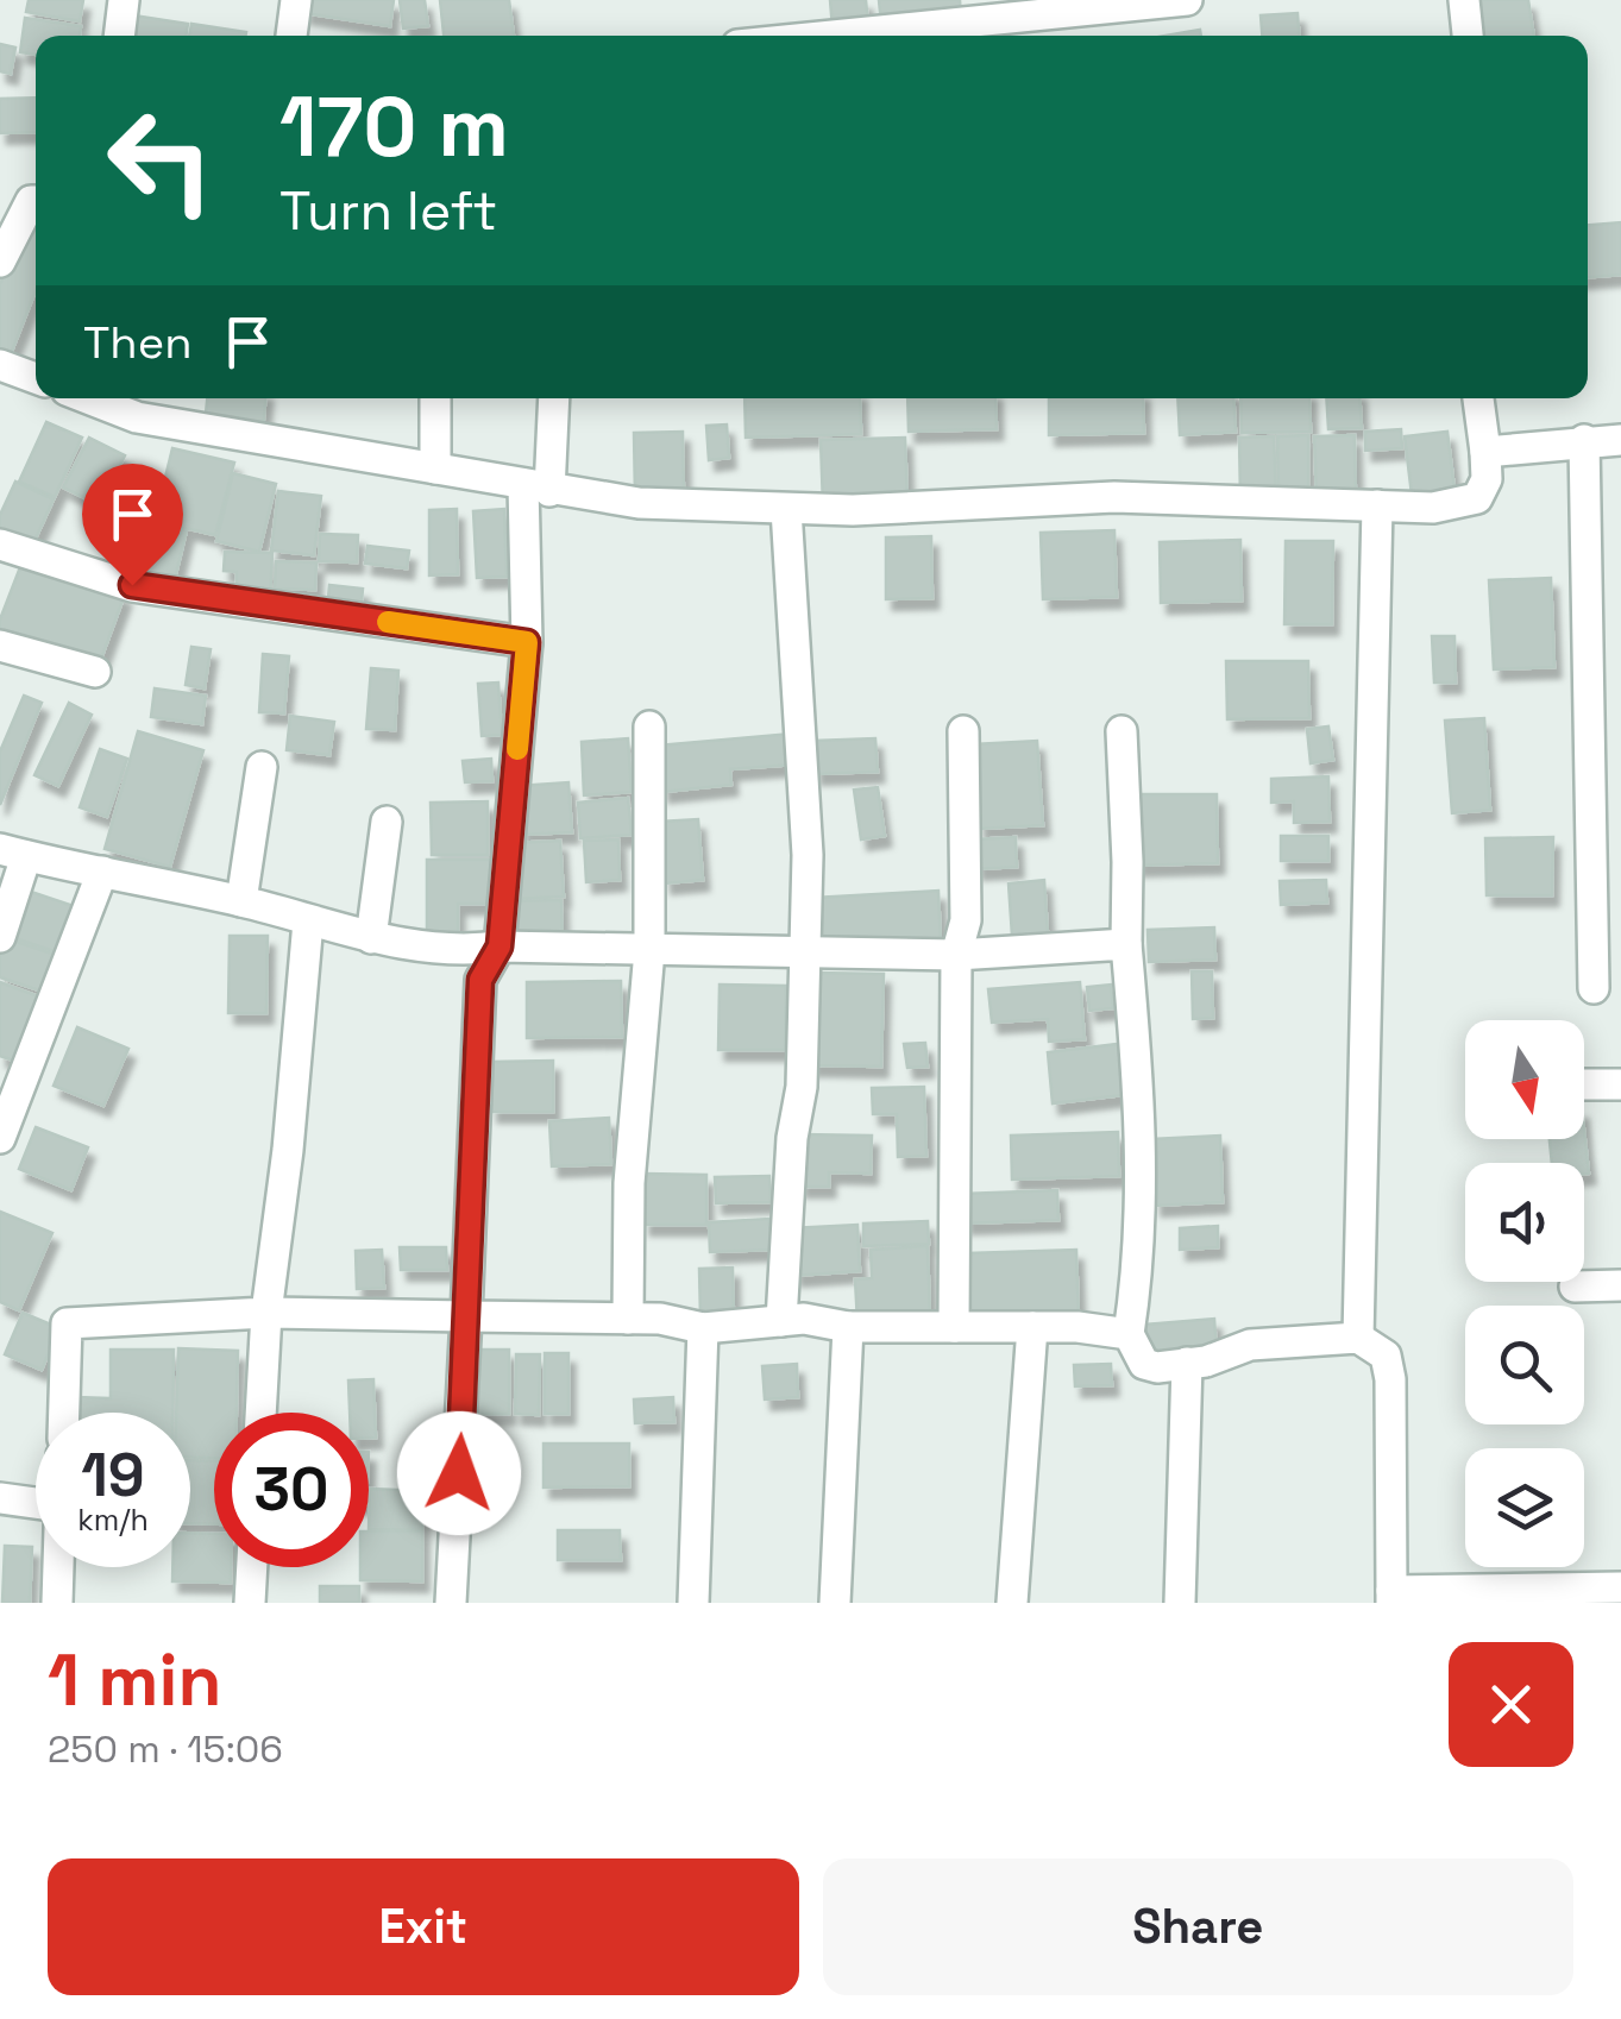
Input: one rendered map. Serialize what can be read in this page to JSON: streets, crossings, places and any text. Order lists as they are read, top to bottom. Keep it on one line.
{"north":"bottom","page":{"turn":["170 m","Turn left"],"then":"Then","speed":"19 km/h","limit":"30","heading":["1 min","250 m · 15:06"],"buttons":["Exit","Share"]}}
